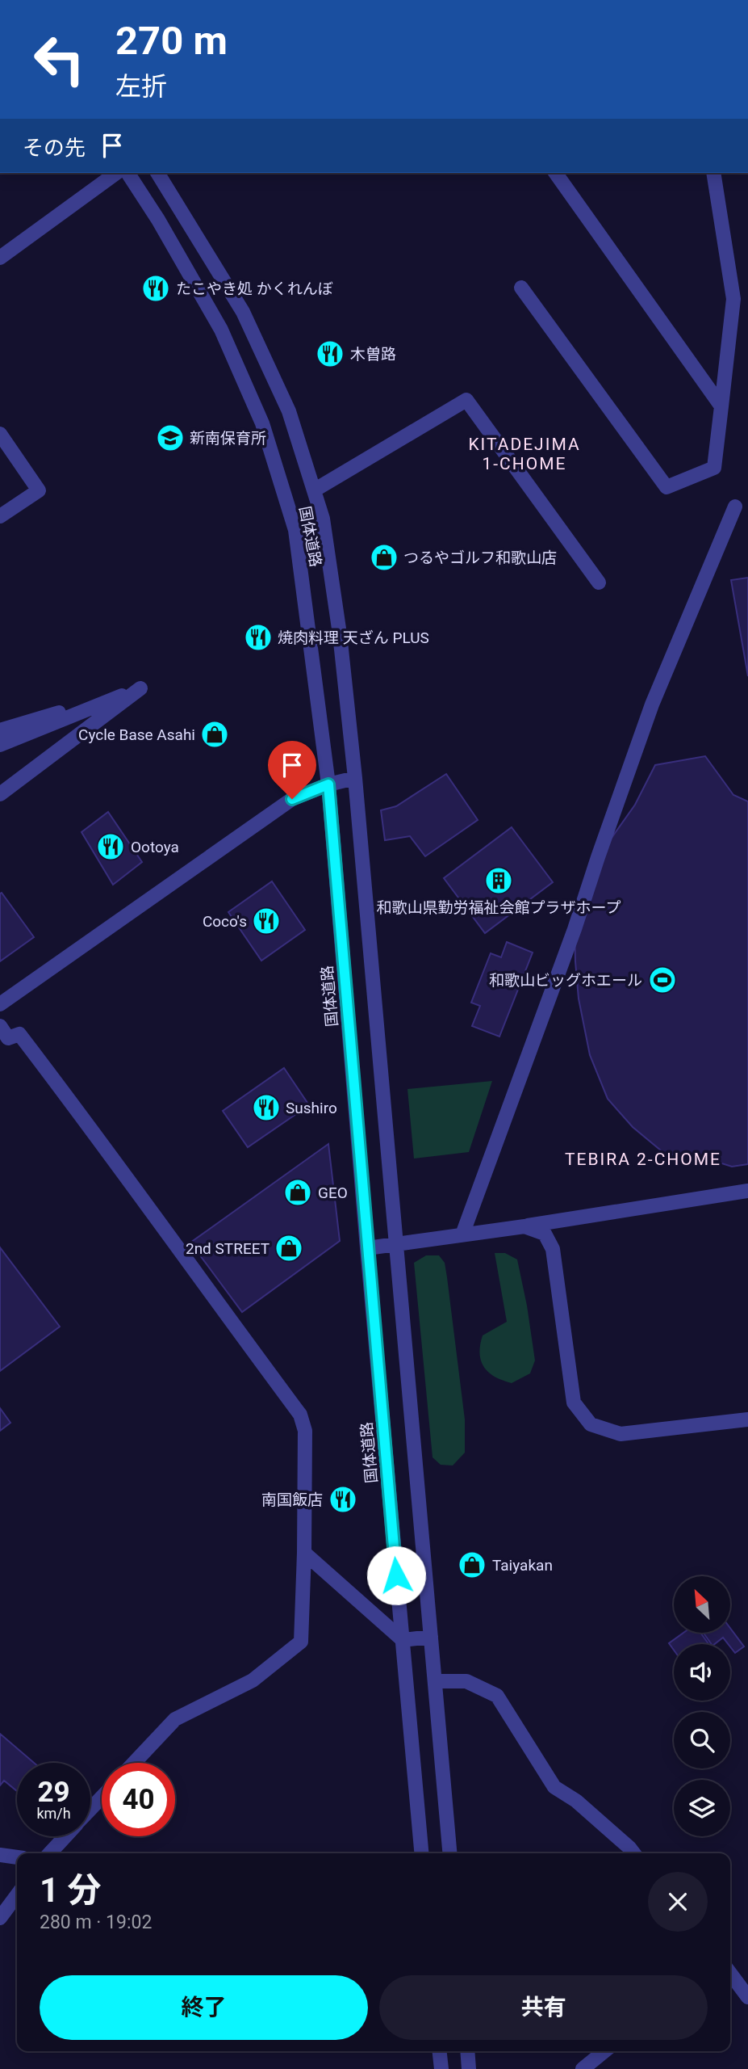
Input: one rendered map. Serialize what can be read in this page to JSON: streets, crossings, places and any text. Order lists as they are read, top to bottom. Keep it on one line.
{"streets":{"street":["国体道路"]},"districts":["KITADEJIMA 1-CHOME","TEBIRA 2-CHOME"],"places":{"restaurant":["たこやき処 かくれんぼ","木曽路","焼肉料理 天ざん PLUS","Ootoya","Coco's","Sushiro","南国飯店"],"school or university":["新南保育所"],"shop":["つるやゴルフ和歌山店","Cycle Base Asahi","GEO","2nd STREET","Taiyakan"],"building":["和歌山県勤労福祉会館プラザホープ"],"sports":["和歌山ビッグホエール"]},"north":"top left","page":{"turn":["270 m","左折"],"then":"その先","speed":"29 km/h","limit":"40","heading":["1 分","280 m · 19:02"],"buttons":["終了","共有"]}}
